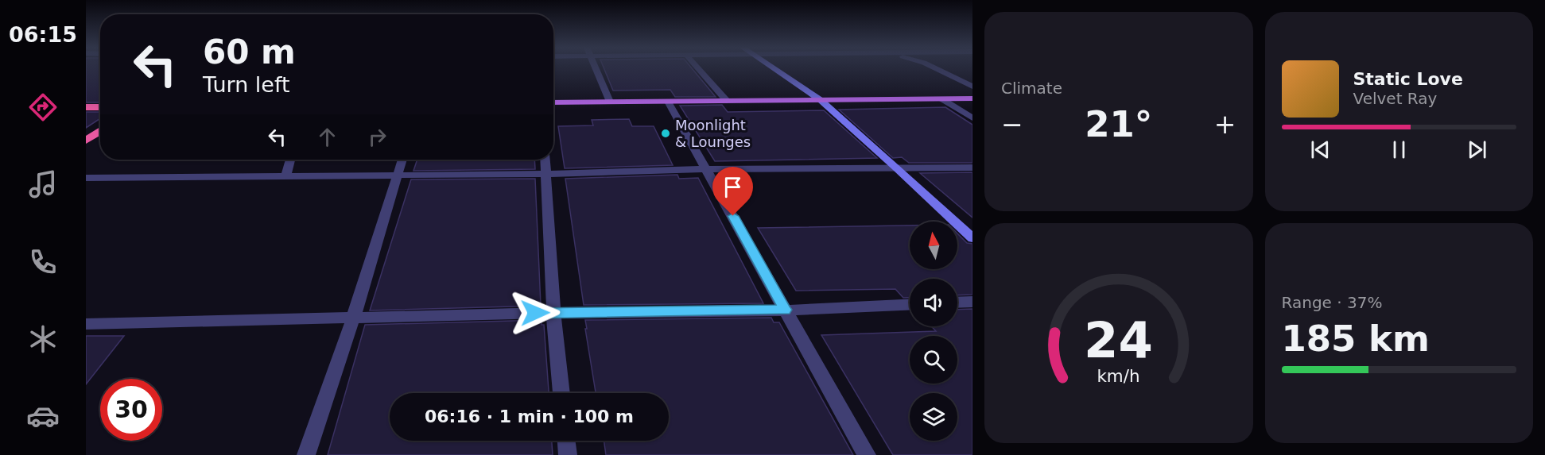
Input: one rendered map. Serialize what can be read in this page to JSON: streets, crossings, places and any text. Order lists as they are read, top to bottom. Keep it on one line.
{"places":["Moonlight & Lounges"],"north":"top","page":{"tabs":"06:15","tile":["Climate",["Range · 37%","185 km"]],"turn":["60 m","Turn left"],"song":["Static Love","Velvet Ray"],"heat":["−","21°","+"],"limit":"30","trip":"06:16 · 1 min · 100 m","gauge":["24","km/h"]}}
